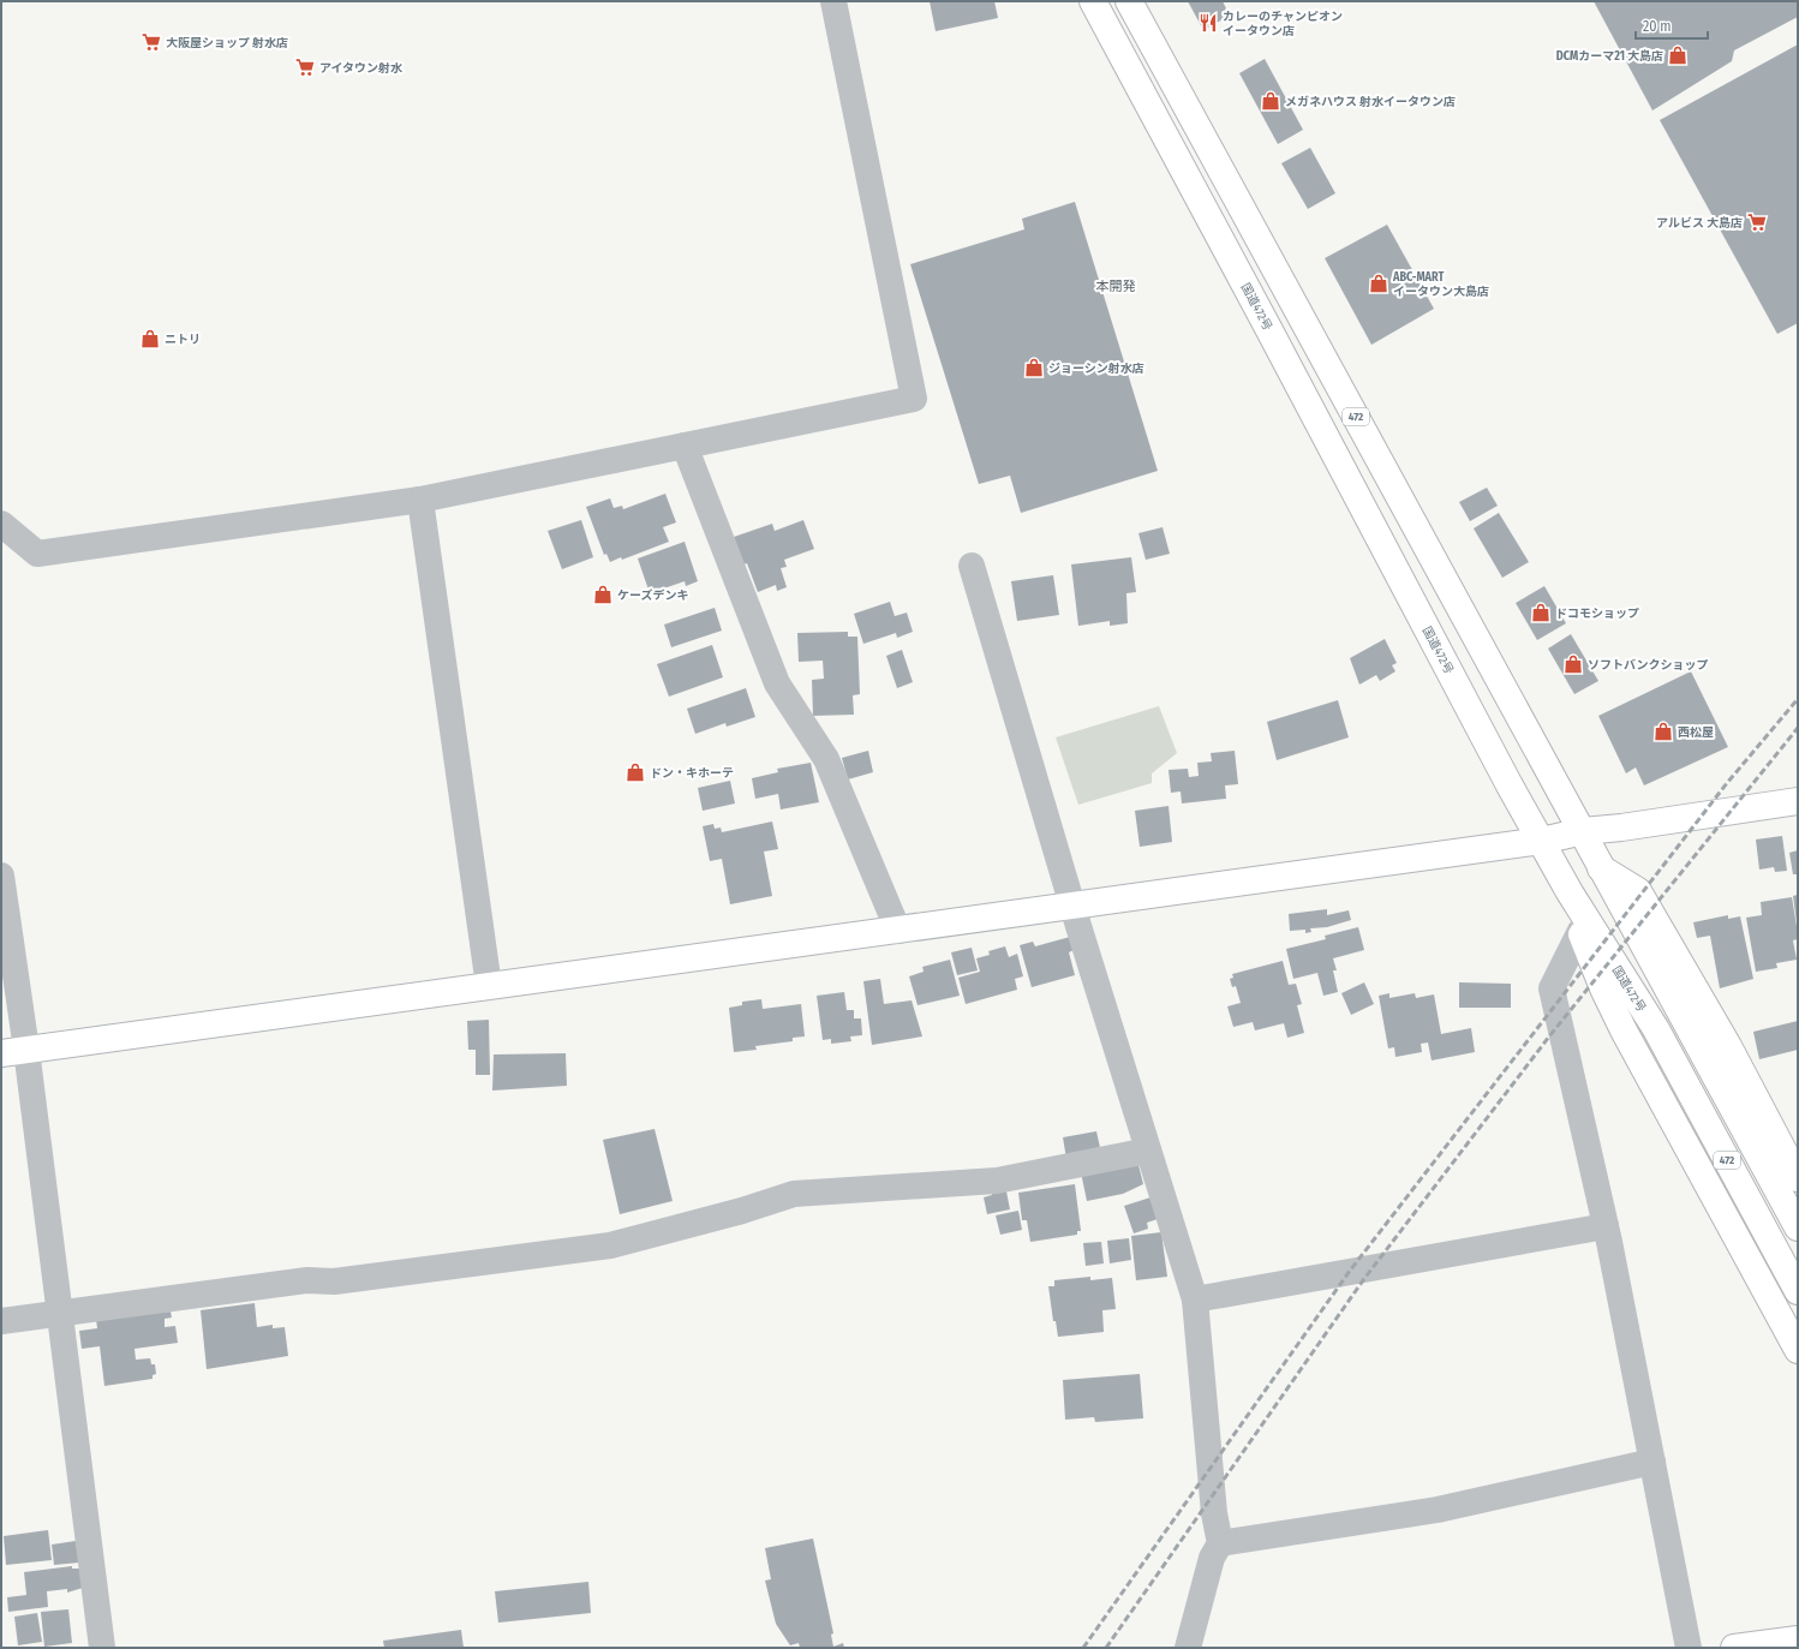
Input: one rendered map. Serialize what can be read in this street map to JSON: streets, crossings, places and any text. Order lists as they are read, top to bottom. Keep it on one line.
{"streets":{"main road":["国道472号","472"]},"districts":["本開発"],"places":{"restaurant":["カレーのチャンピオン イータウン店"],"supermarket":["大阪屋ショップ 射水店","アイタウン射水","アルビス 大島店"],"shop":["DCMカーマ21 大島店","メガネハウス 射水イータウン店","ABC-MART イータウン大島店","ニトリ","ジョーシン射水店","ケーズデンキ","ドコモショップ","ソフトバンクショップ","西松屋","ドン・キホーテ"]},"scale_bar":"20 m"}
